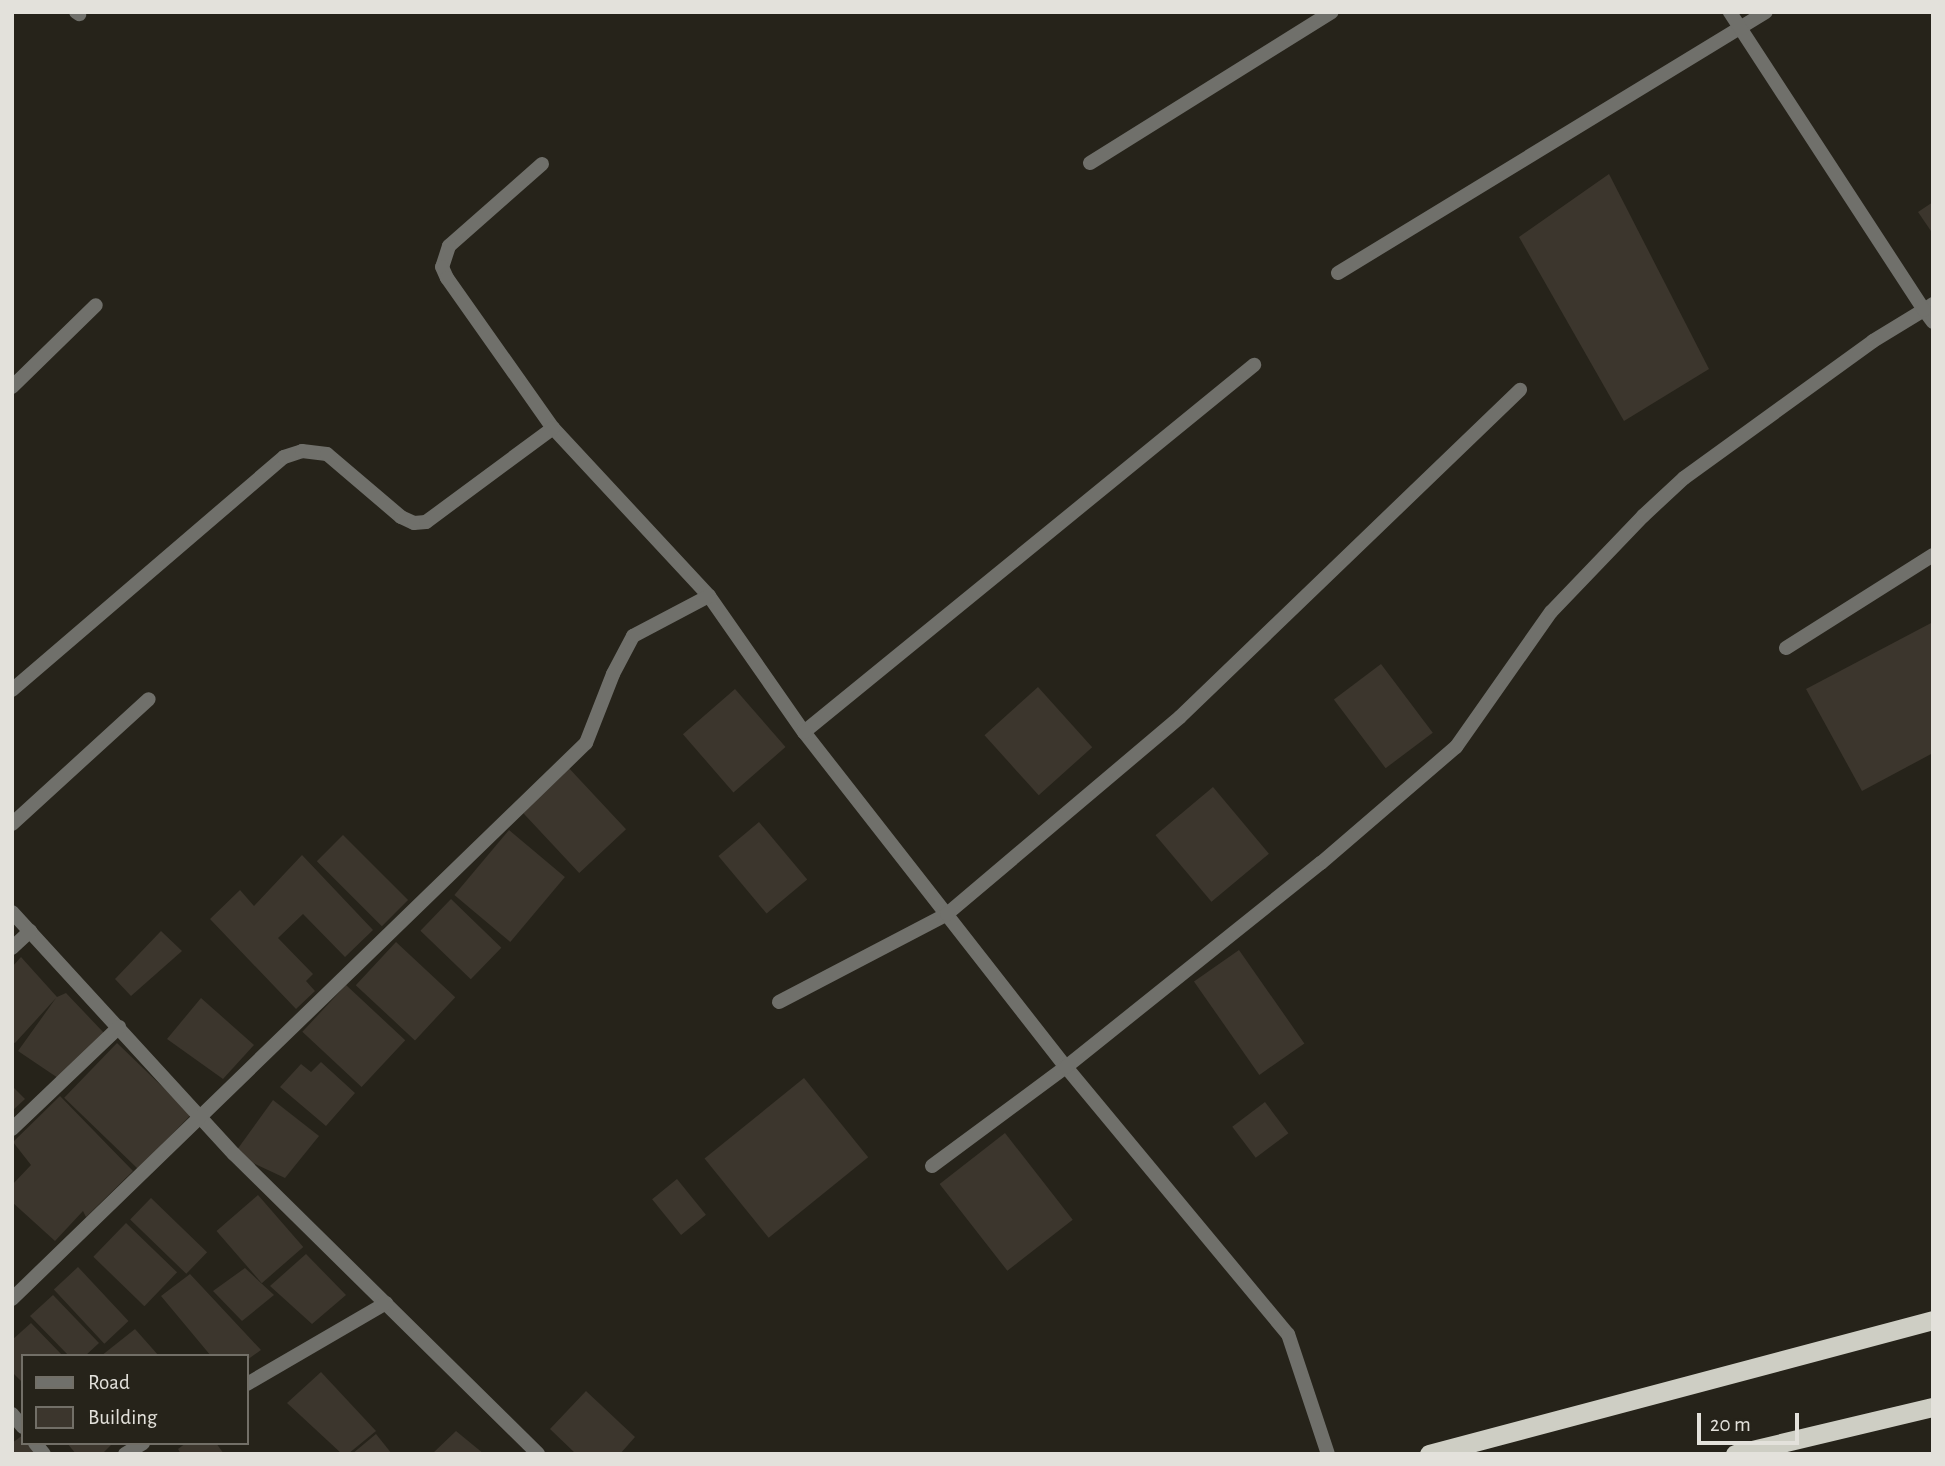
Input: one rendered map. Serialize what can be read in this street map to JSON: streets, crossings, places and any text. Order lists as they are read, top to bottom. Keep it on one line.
{"legend":["Road","Building"],"scale_bar":"20 m"}
